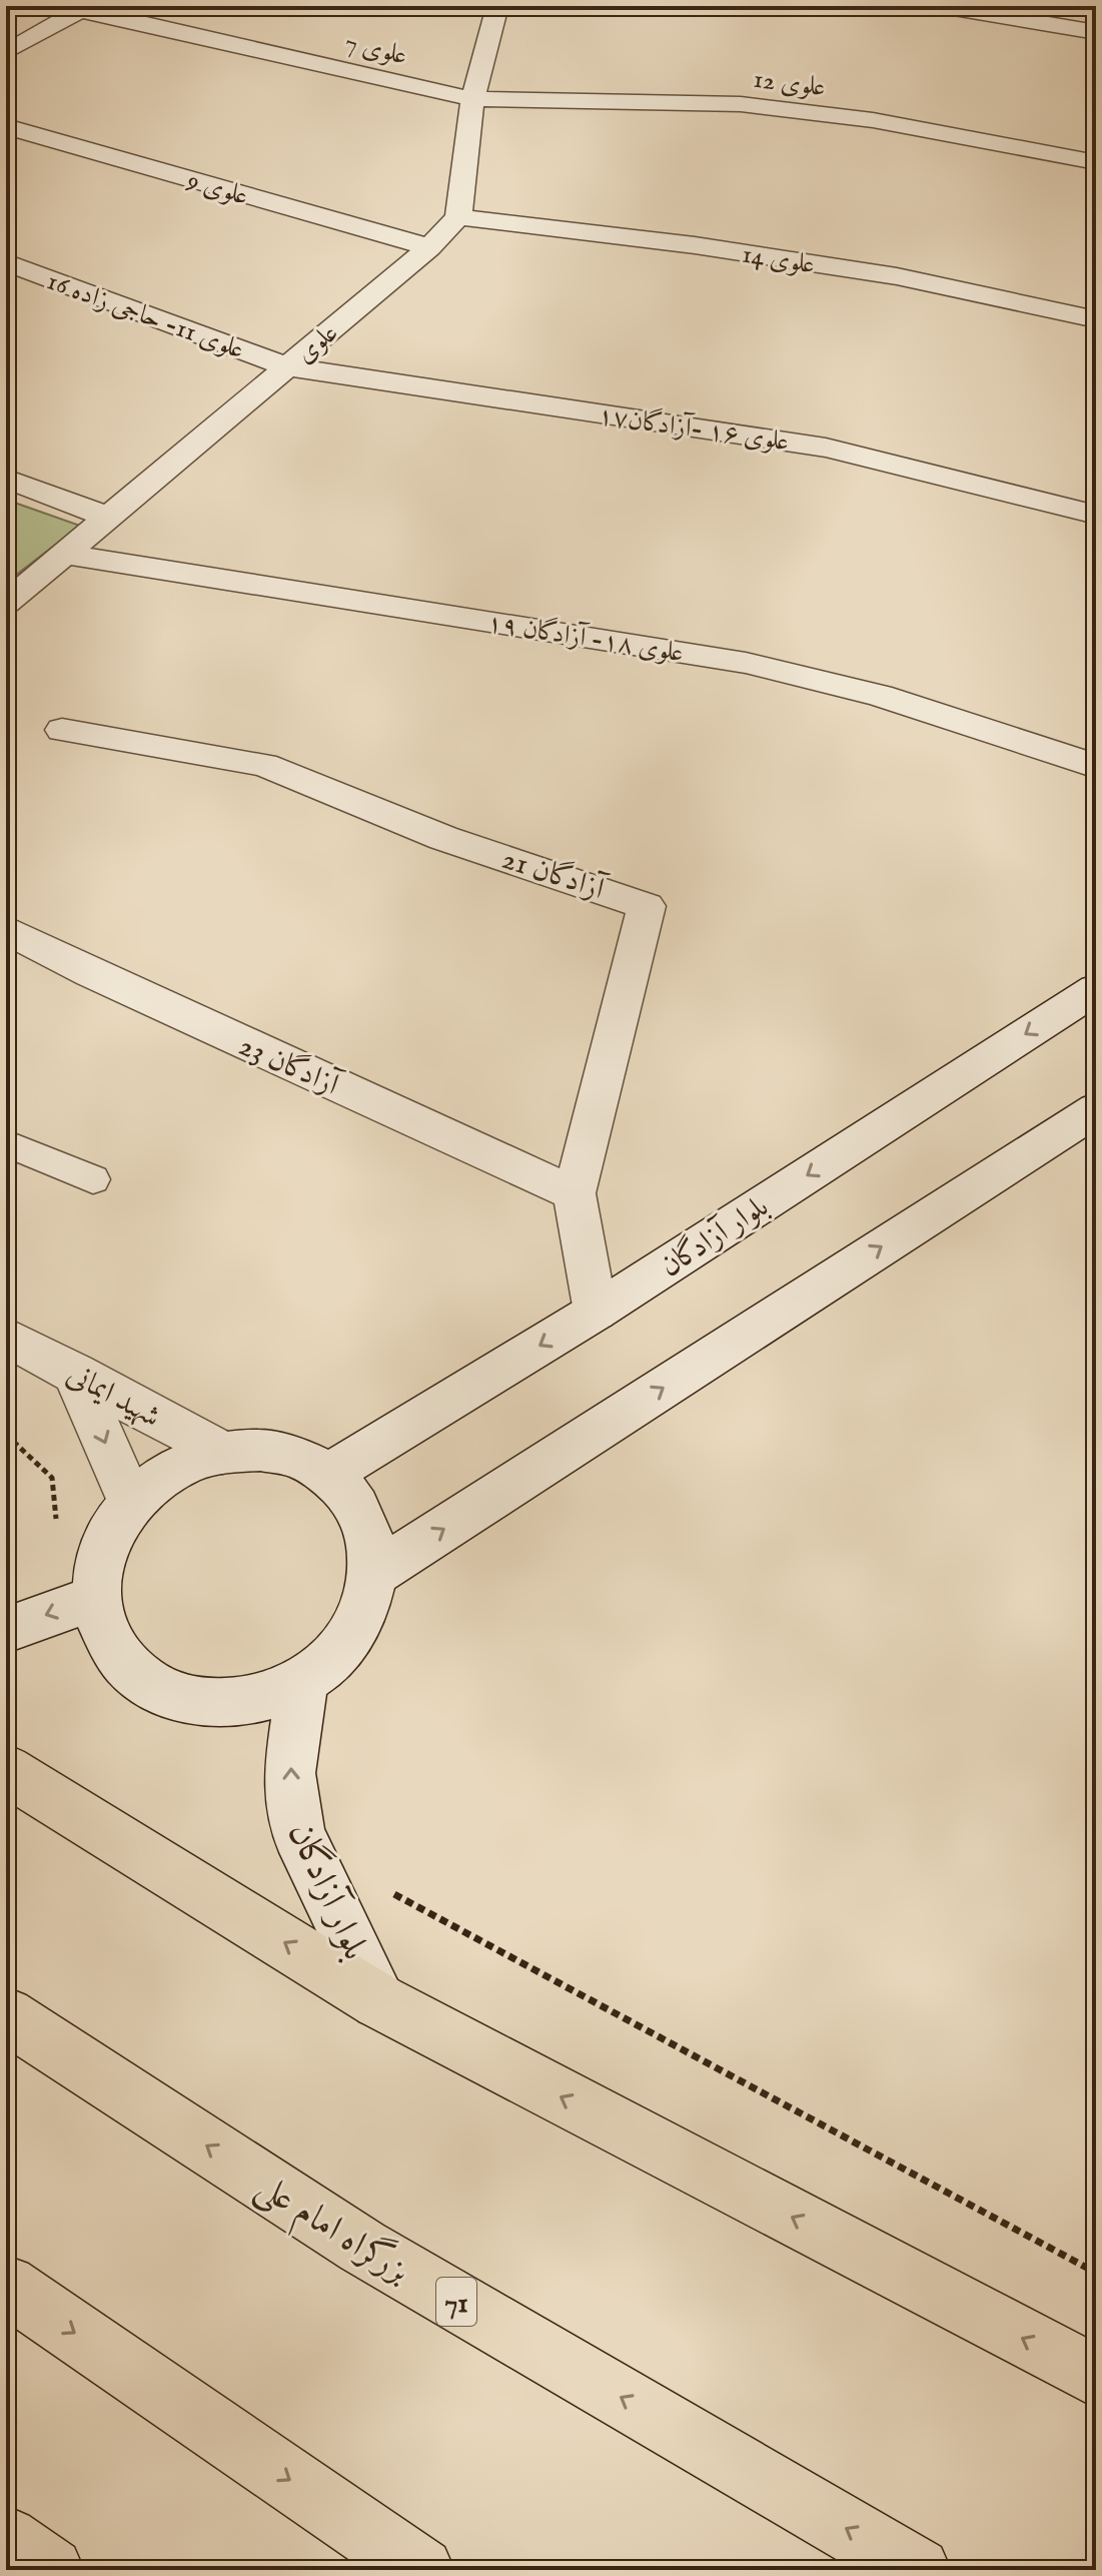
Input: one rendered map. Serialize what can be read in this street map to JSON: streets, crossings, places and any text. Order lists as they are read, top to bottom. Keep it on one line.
{"streets":{"highway":["بزرگراه امام علی","71"],"street":["علوی 7","علوی 12","علوی 9","علوی 14","علوی 11- حاجی زاده 16","علوی","علوی ۱۶ -آزادگان۱۷","علوی ۱٨- آزادگان ۱۹","آزادگان 21","آزادگان 23","بلوار آزادگان","شهید ایمانی"]},"crossings":[["علوی 7","علوی 12"],["علوی 9","علوی"],["علوی 14","علوی"],["علوی 11- حاجی زاده 16","علوی"],["علوی 11- حاجی زاده 16","علوی ۱۶ -آزادگان۱۷"],["علوی","علوی ۱۶ -آزادگان۱۷"],["علوی","علوی ۱٨- آزادگان ۱۹"],["آزادگان 21","آزادگان 23"],["آزادگان 21","بلوار آزادگان"],["بلوار آزادگان","شهید ایمانی"]]}
